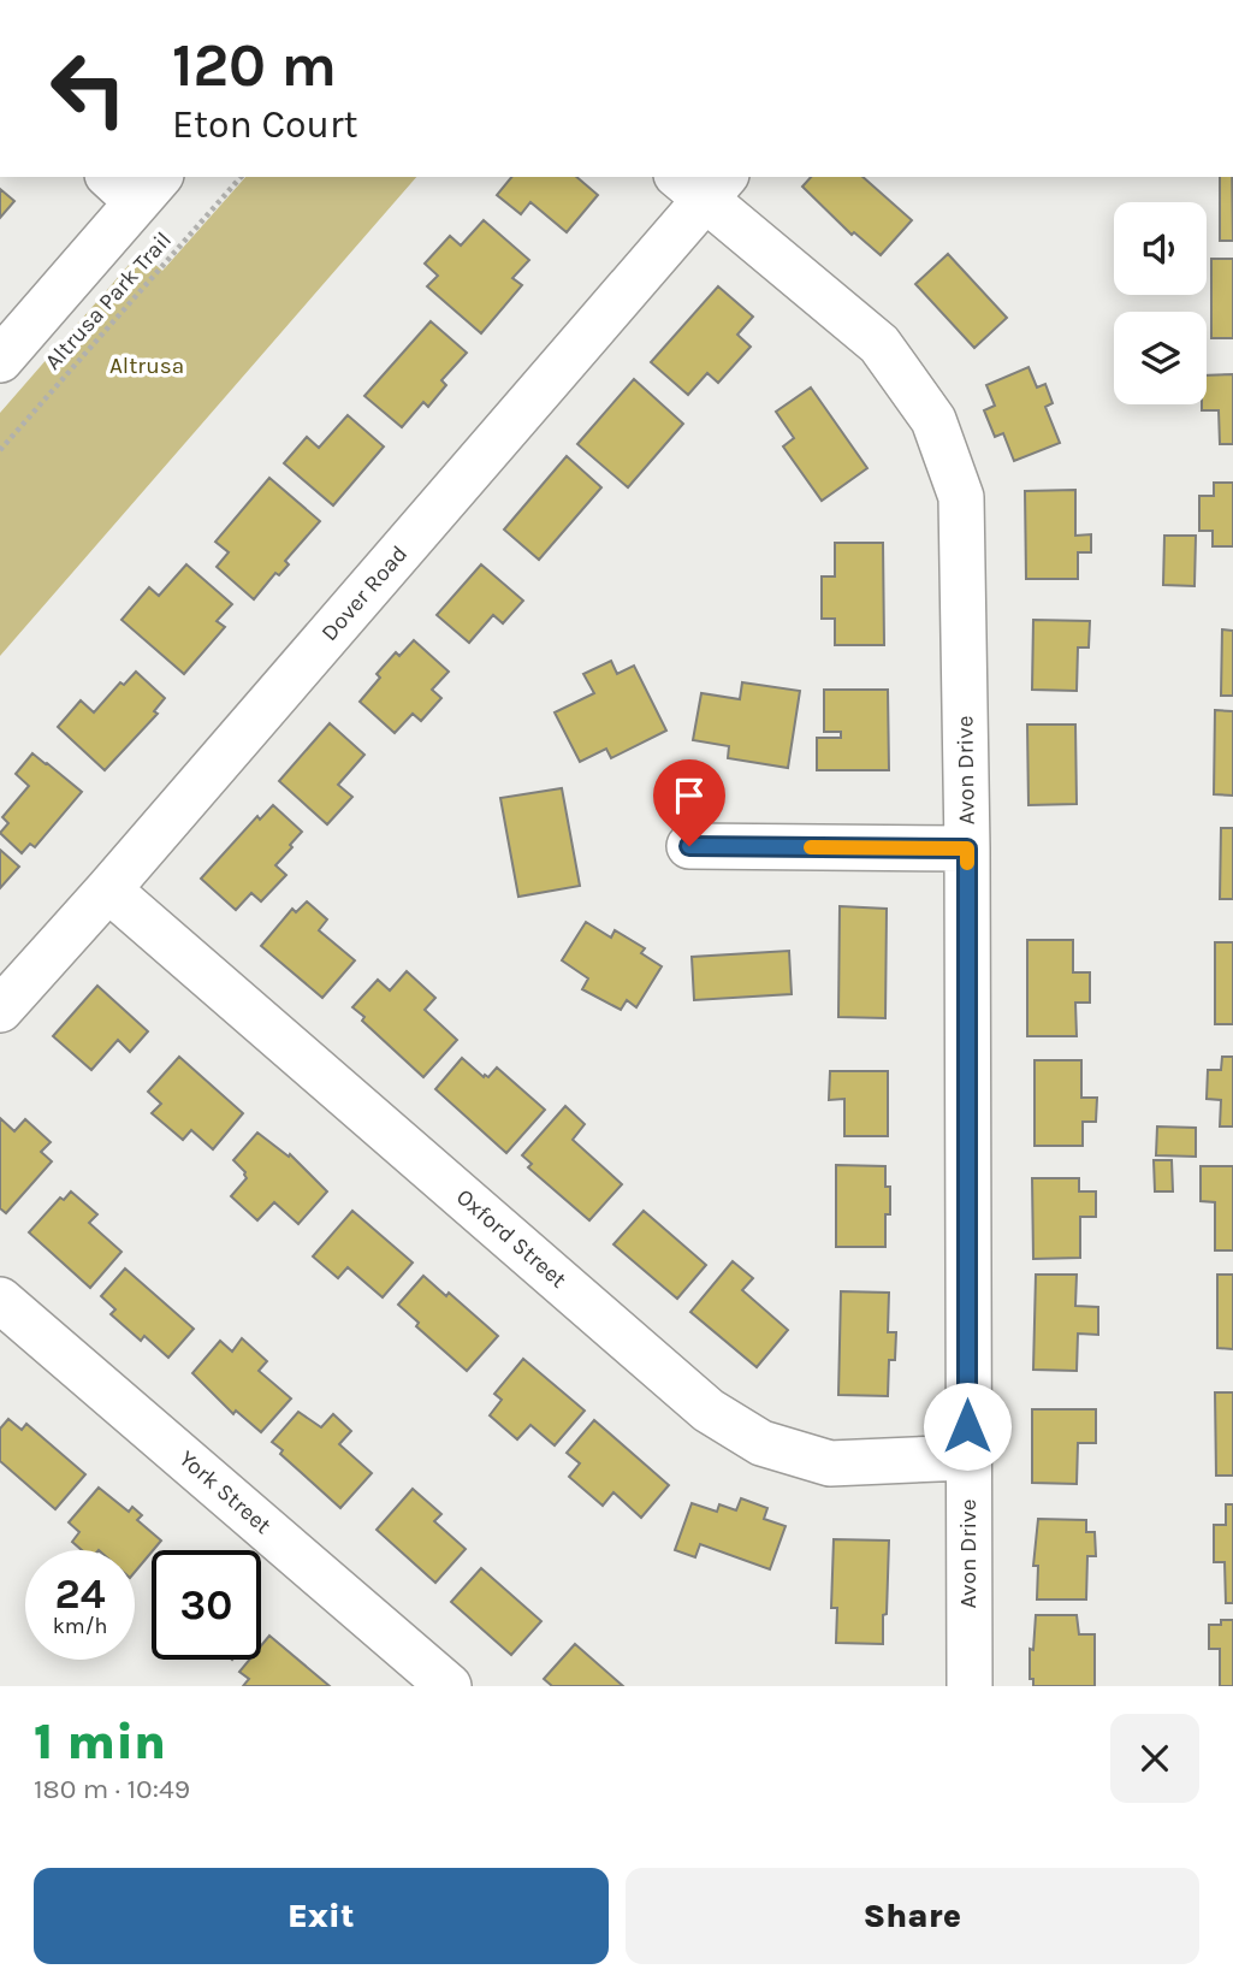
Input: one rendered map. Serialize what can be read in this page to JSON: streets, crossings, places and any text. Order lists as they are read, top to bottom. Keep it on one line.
{"streets":{"street":["Dover Road","Avon Drive","Oxford Street","York Street"],"path":["Altrusa Park Trail"]},"crossings":[["Dover Road","Avon Drive"],["Dover Road","Oxford Street"],["Avon Drive","Oxford Street"]],"parks":["Altrusa"],"page":{"turn":["120 m","Eton Court"],"speed":"24 km/h","limit":"30","heading":["1 min","180 m · 10:49"],"buttons":["Exit","Share"]}}
